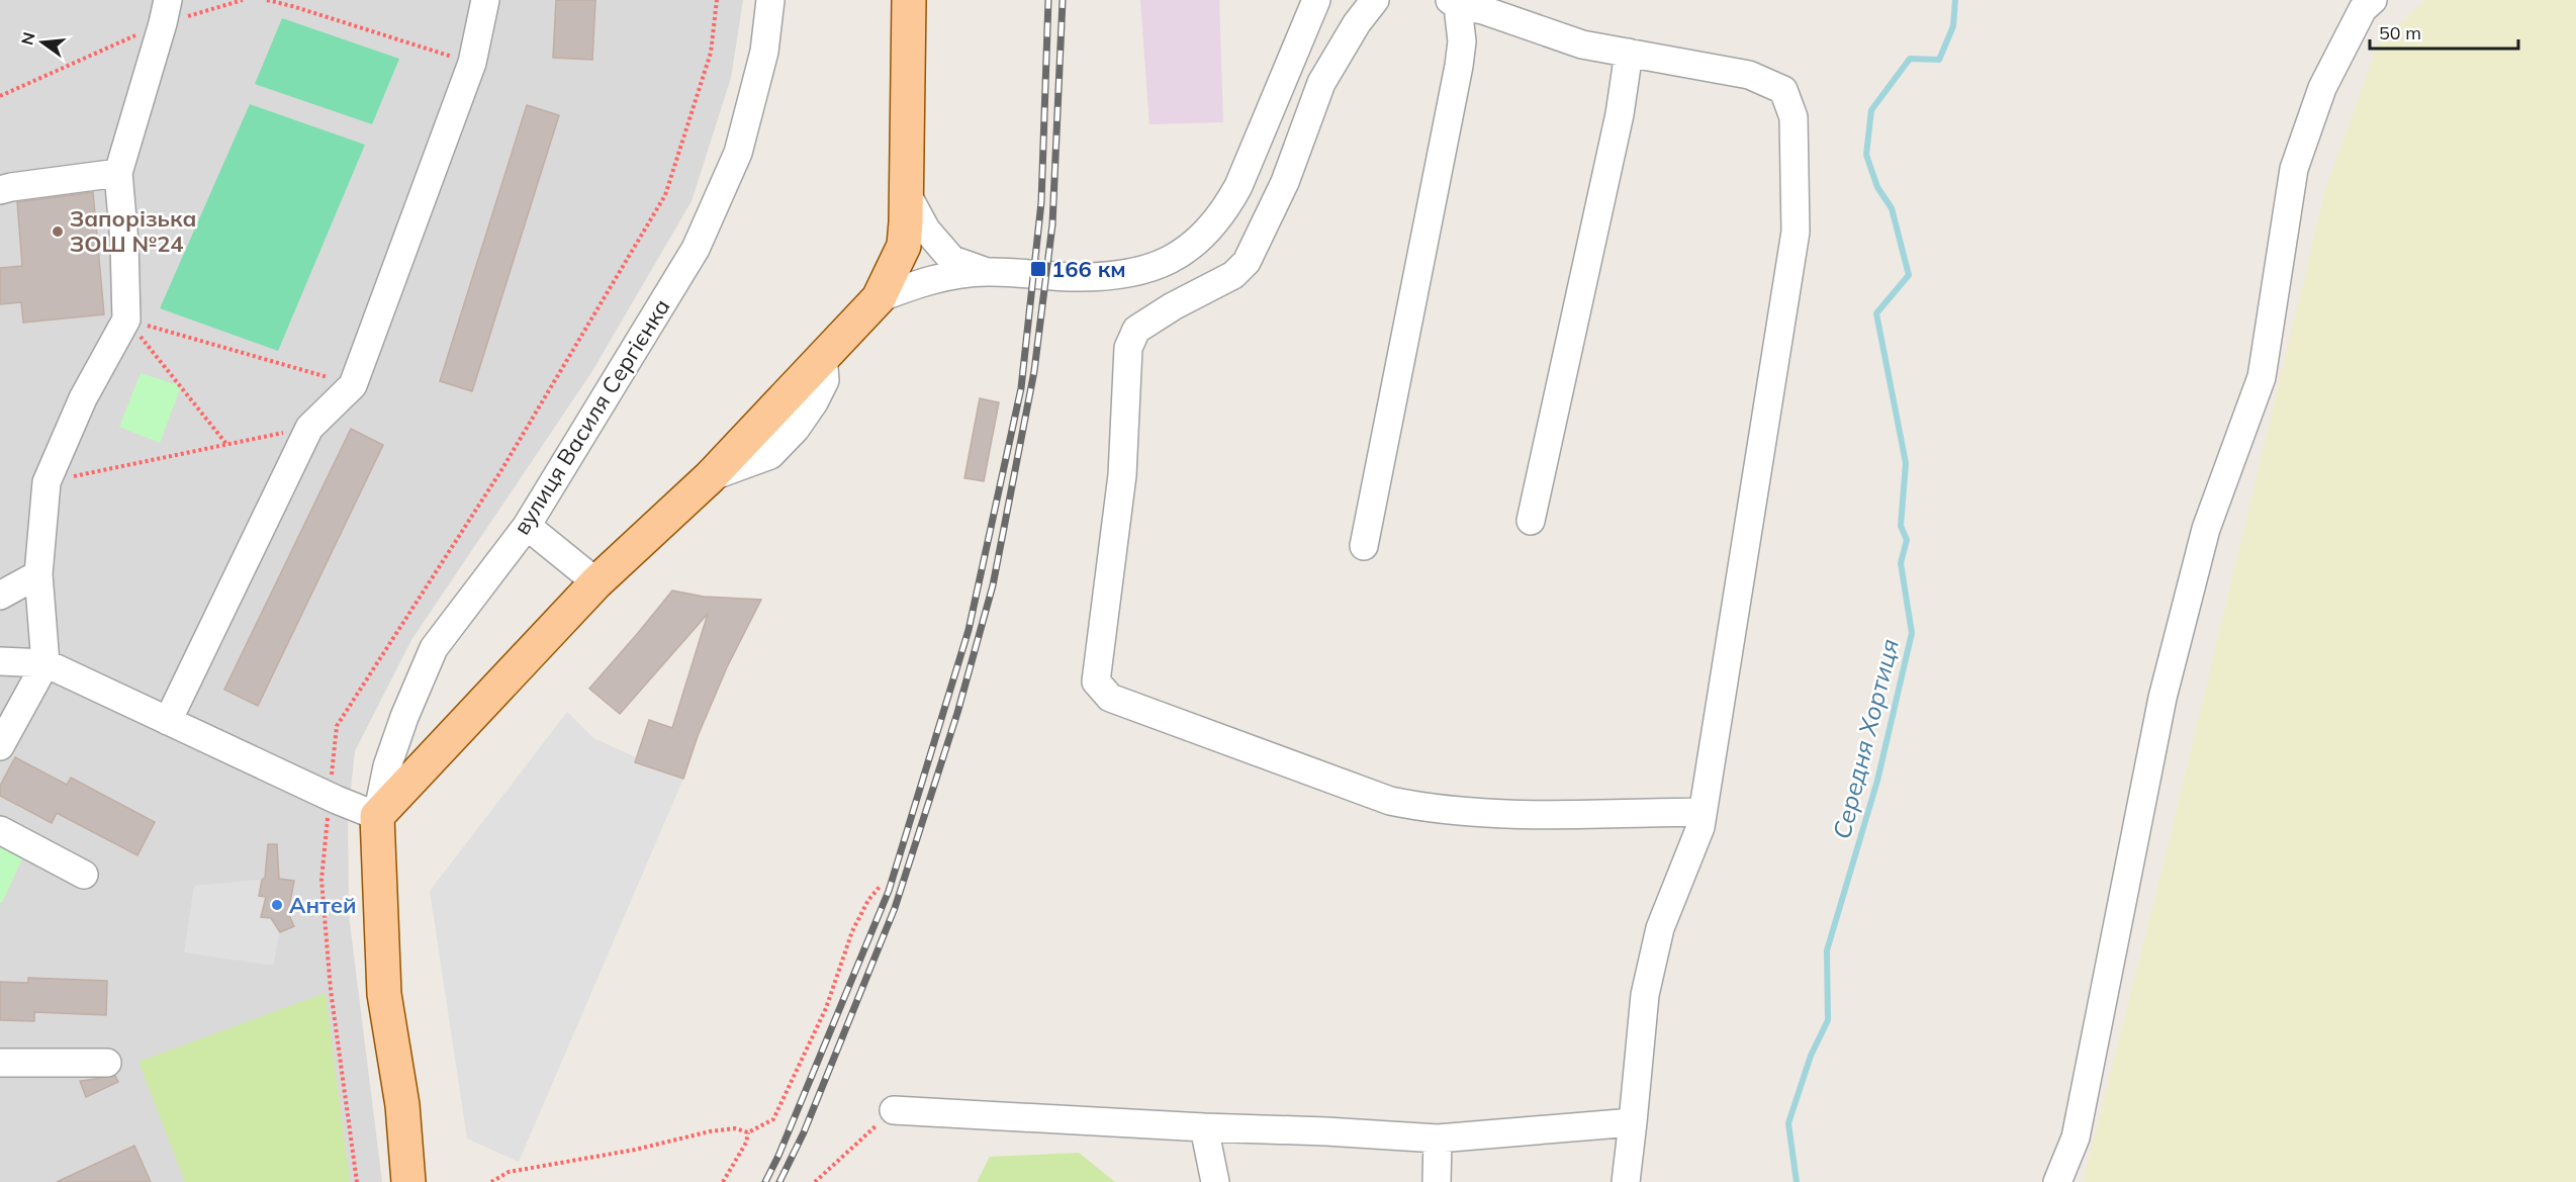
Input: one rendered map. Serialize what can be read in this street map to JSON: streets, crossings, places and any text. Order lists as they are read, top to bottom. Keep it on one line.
{"streets":{"main road":["вулиця Василя Сергієнка"]},"water":["Середня Хортиця"],"places":{"other":["Запорізька ЗОШ №24","Антей"],"transit":["166 км"]},"scale_bar":"50 m","north":"left"}
